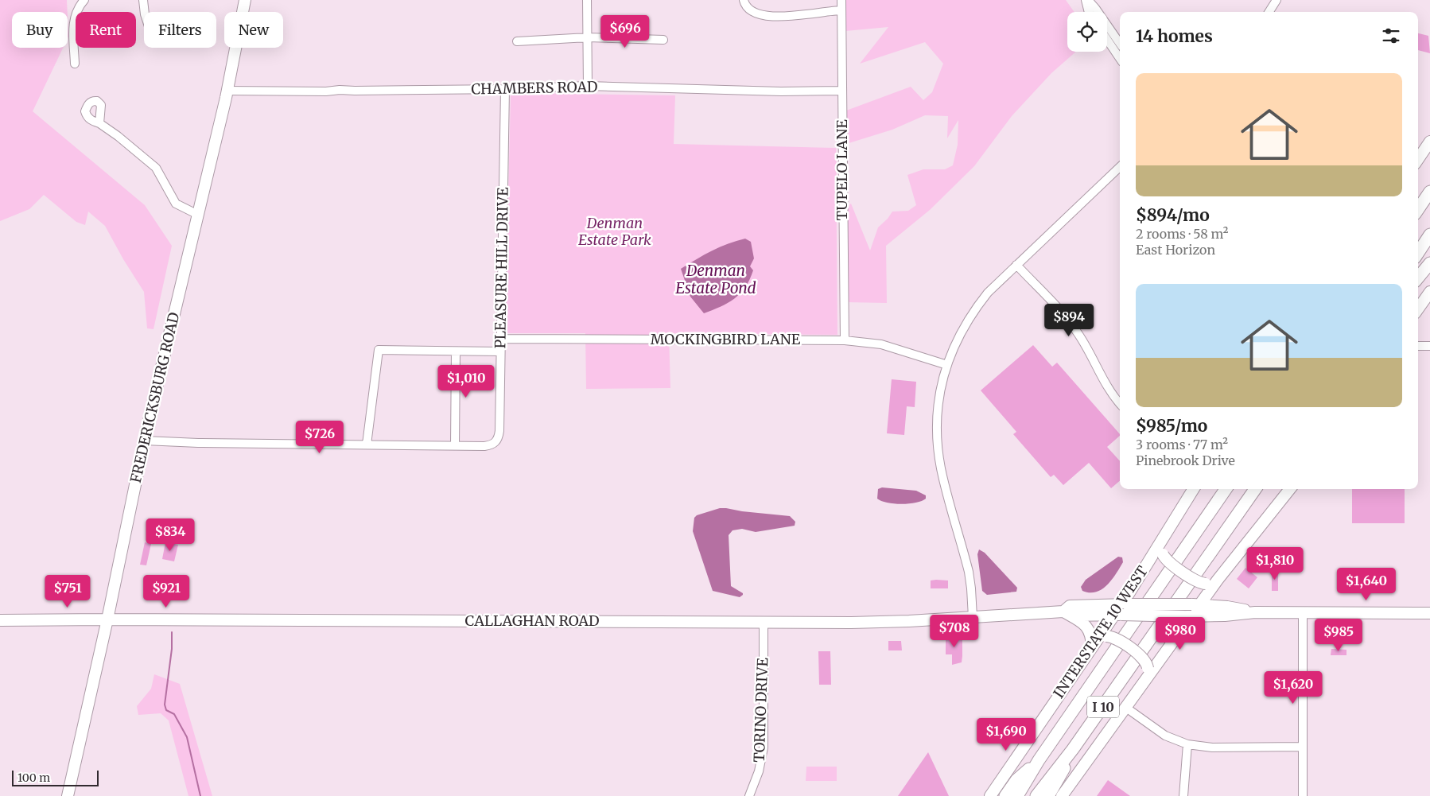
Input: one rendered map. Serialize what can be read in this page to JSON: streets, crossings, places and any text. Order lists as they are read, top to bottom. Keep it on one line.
{"streets":{"highway":["I 10"],"main road":["FREDERICKSBURG ROAD","CALLAGHAN ROAD","INTERSTATE 10 WEST"],"street":["CHAMBERS ROAD","TUPELO LANE","PLEASURE HILL DRIVE","MOCKINGBIRD LANE","TORINO DRIVE"]},"crossings":[["CHAMBERS ROAD","TUPELO LANE"],["CHAMBERS ROAD","PLEASURE HILL DRIVE"],["CHAMBERS ROAD","FREDERICKSBURG ROAD"],["TUPELO LANE","MOCKINGBIRD LANE"],["PLEASURE HILL DRIVE","MOCKINGBIRD LANE"],["FREDERICKSBURG ROAD","CALLAGHAN ROAD"],["CALLAGHAN ROAD","INTERSTATE 10 WEST"],["CALLAGHAN ROAD","TORINO DRIVE"]],"water":["Denman Estate Pond"],"parks":["Denman Estate Park"],"scale_bar":"100 m","page":{"chip":["Buy","Rent","Filters","New"],"heading":"14 homes","price":["$696","$894","$1,010","$726","$834","$1,810","$1,640","$751","$921","$708","$980","$985","$1,620","$1,690"],"list":[{"name":"$894/mo","note":"2 rooms · 58 m² · East Horizon"},{"name":"$985/mo","note":"3 rooms · 77 m² · Pinebrook Drive"}],"scale":"100 m"}}
